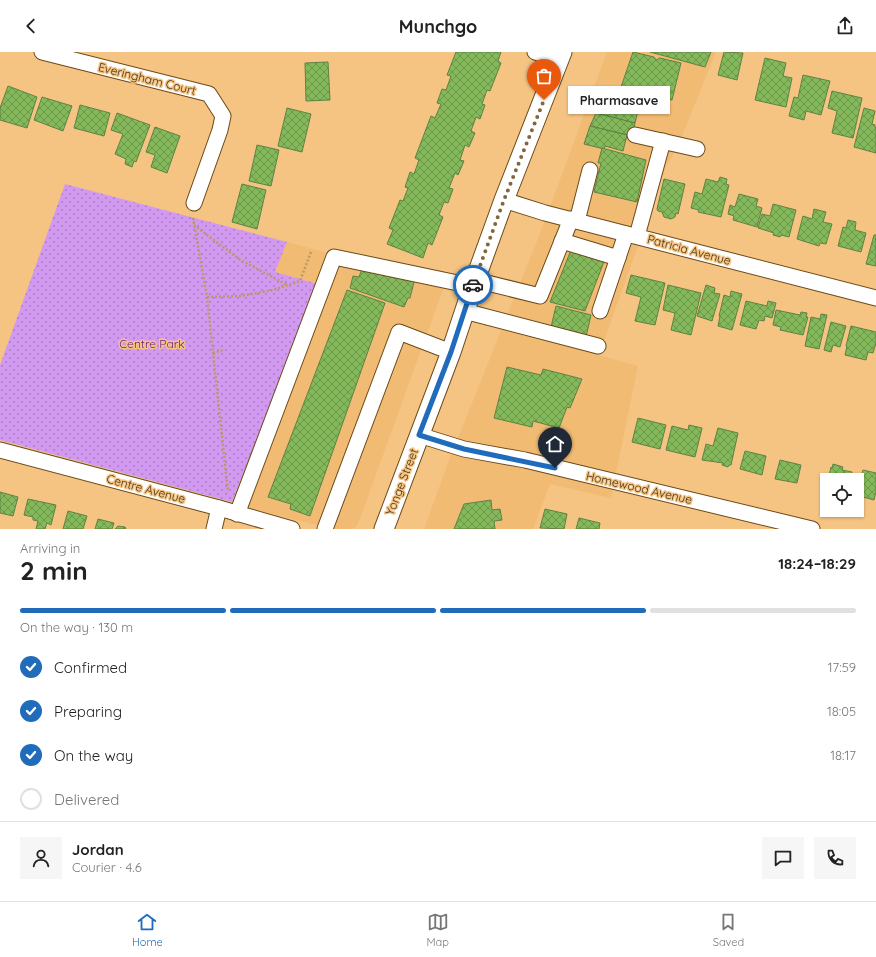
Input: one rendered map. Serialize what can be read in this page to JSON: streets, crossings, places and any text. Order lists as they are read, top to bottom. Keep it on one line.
{"streets":{"main road":["Yonge Street"],"street":["Everingham Court","Patricia Avenue","Homewood Avenue","Centre Avenue"]},"crossings":[["Patricia Avenue","Yonge Street"],["Yonge Street","Homewood Avenue"]],"parks":["Centre Park"],"places":["Pharmasave"],"page":{"header":"Munchgo","bubble":"Pharmasave","heading":["2 min","Arriving in","18:24–18:29"],"panel":["Jordan","Courier · 4.6"],"bar":"On the way · 130 m","list":[["Confirmed","17:59"],["Preparing","18:05"],["On the way","18:17"],"Delivered"],"tabs":["Home","Map","Saved"]}}
